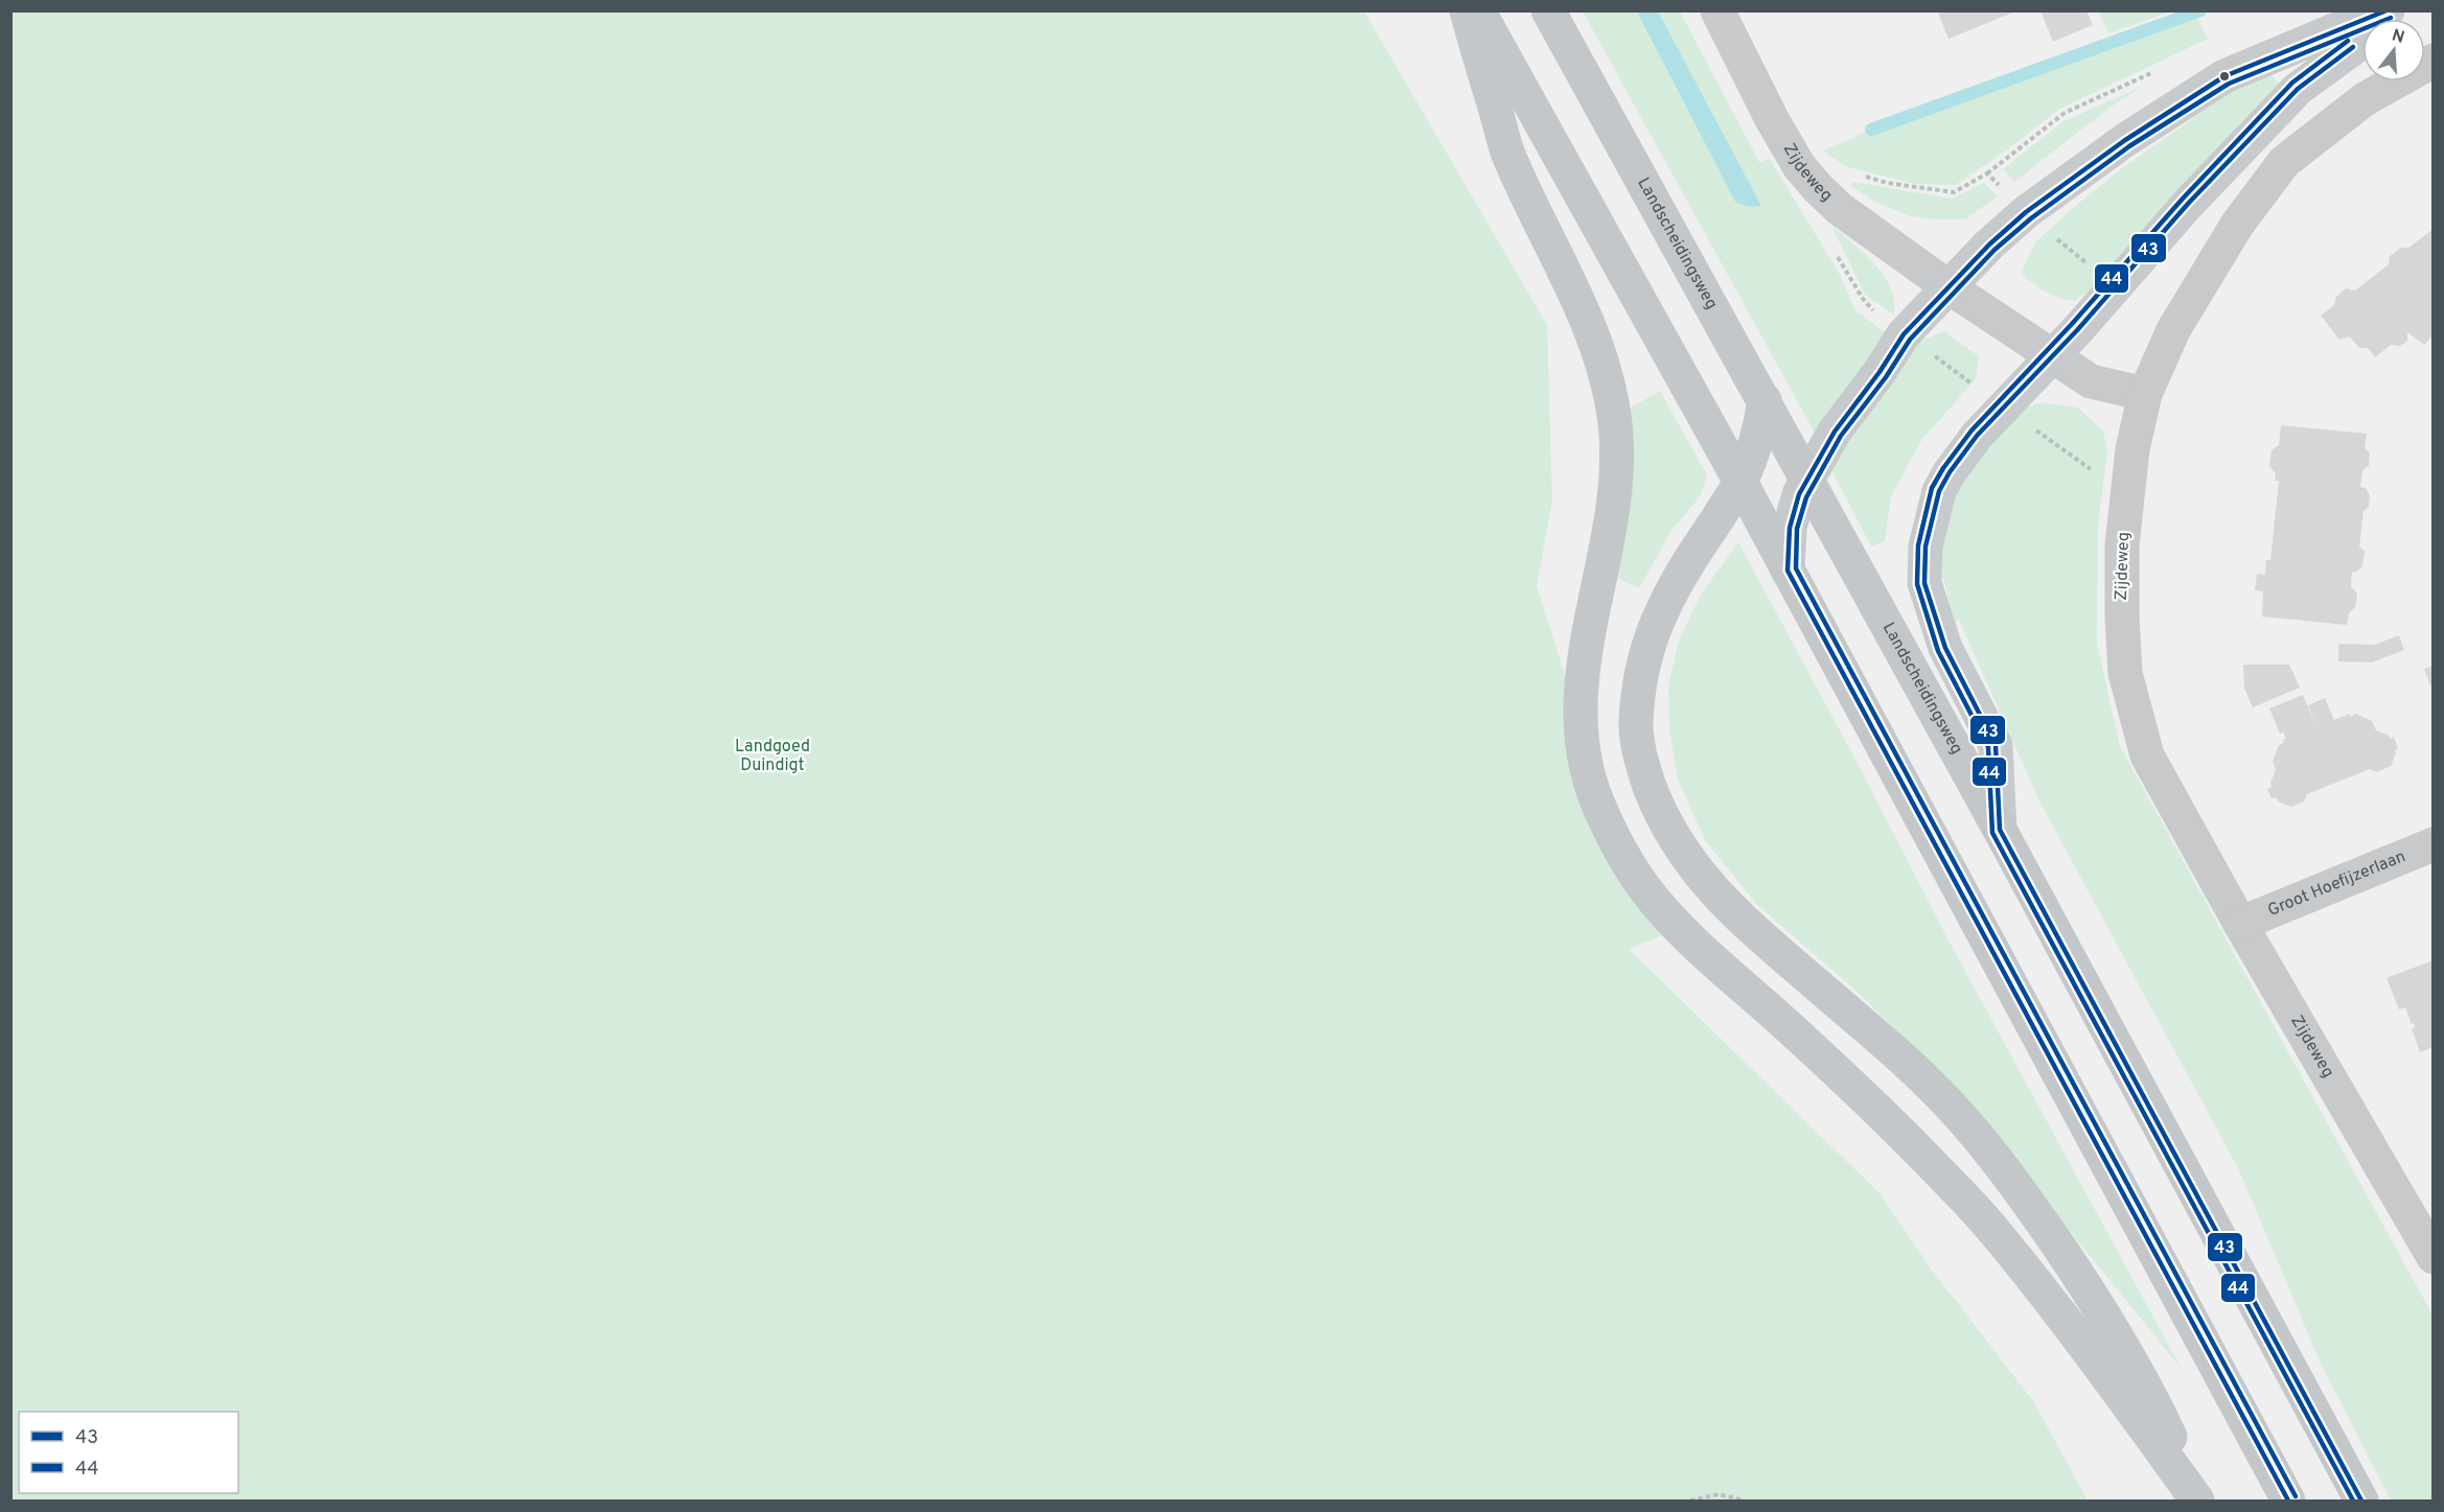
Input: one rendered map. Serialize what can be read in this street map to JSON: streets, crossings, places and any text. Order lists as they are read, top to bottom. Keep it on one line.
{"streets":{"main road":["Landscheidingsweg"],"street":["Zijdeweg","Groot Hoefijzerlaan"]},"crossings":[["Zijdeweg","Groot Hoefijzerlaan"]],"parks":["Landgoed Duindigt"],"lines":["transit line 43","transit line 44"],"legend":["43","44"],"north":"top"}
